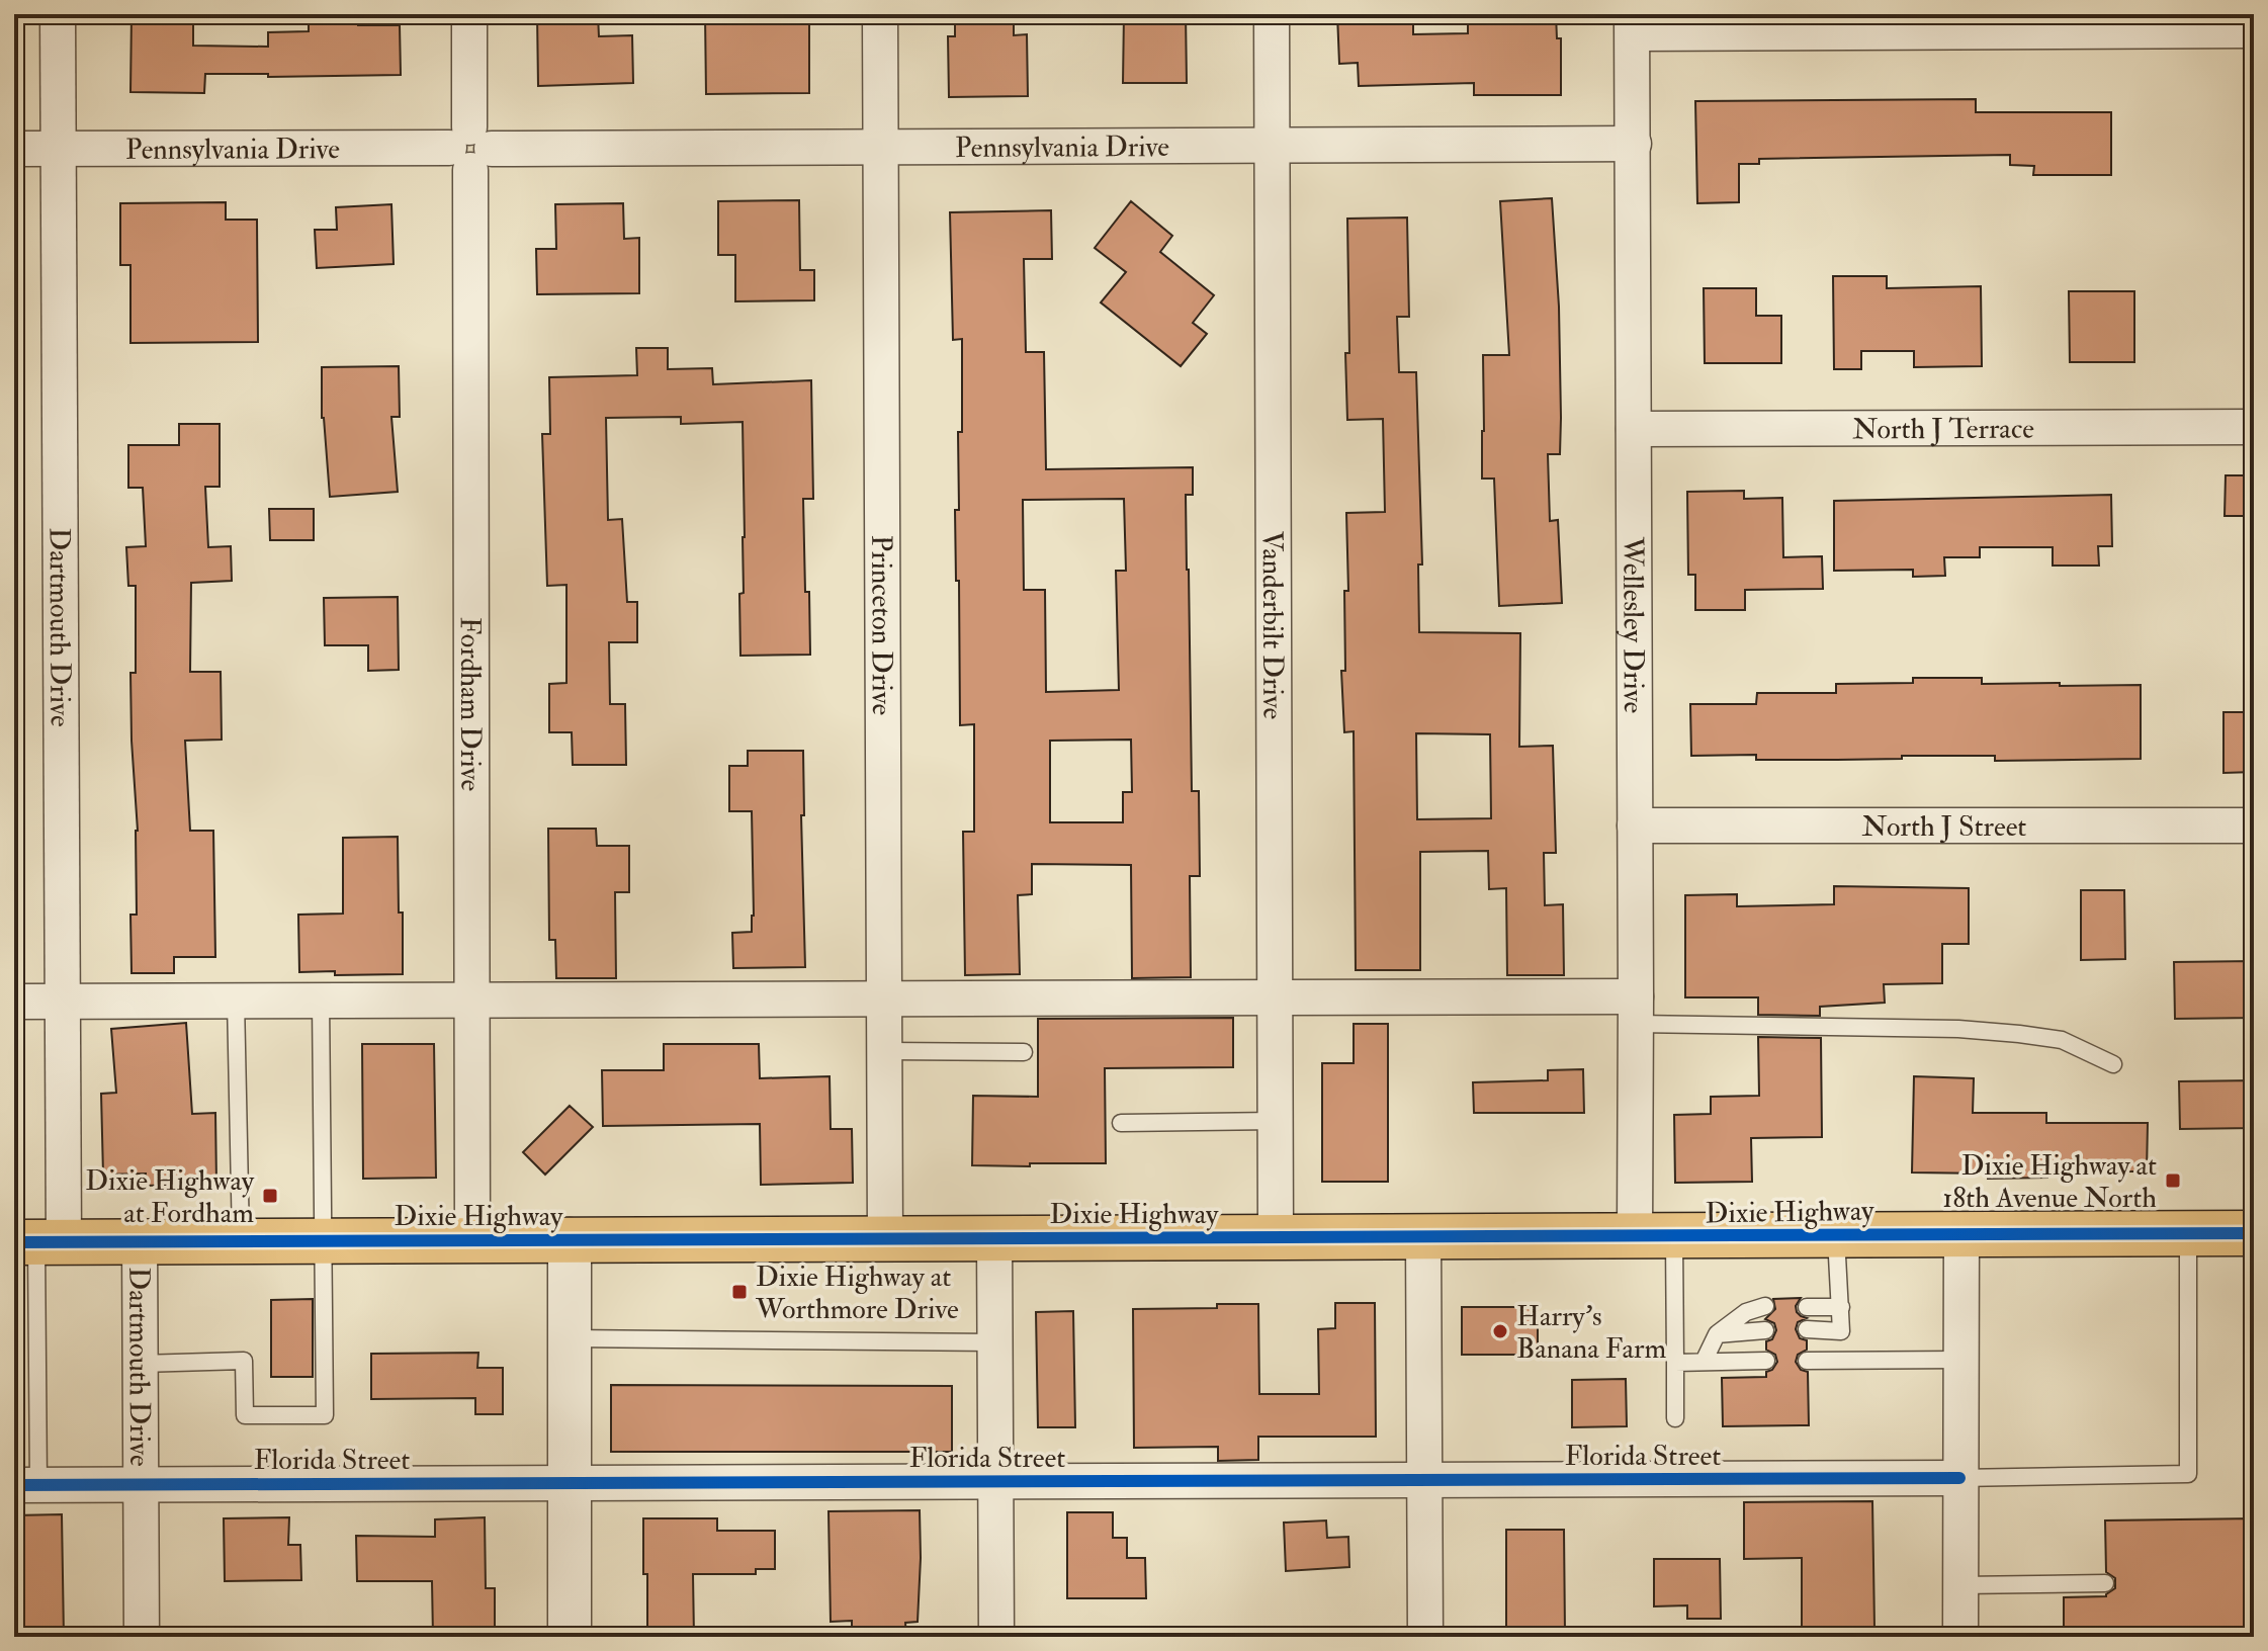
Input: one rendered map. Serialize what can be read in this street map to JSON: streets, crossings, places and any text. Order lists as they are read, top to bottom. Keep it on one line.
{"streets":{"main road":["Dixie Highway"],"street":["Pennsylvania Drive","North J Terrace","Vanderbilt Drive","Wellesley Drive","Princeton Drive","Dartmouth Drive","Fordham Drive","North J Street","Florida Street"]},"crossings":[["Pennsylvania Drive","Vanderbilt Drive"],["Pennsylvania Drive","Wellesley Drive"],["Pennsylvania Drive","Princeton Drive"],["Pennsylvania Drive","Dartmouth Drive"],["Pennsylvania Drive","Fordham Drive"],["North J Terrace","Wellesley Drive"],["Vanderbilt Drive","Dixie Highway"],["Wellesley Drive","North J Street"],["Wellesley Drive","Dixie Highway"],["Princeton Drive","Dixie Highway"],["Dartmouth Drive","Dixie Highway"],["Dartmouth Drive","Florida Street"],["Fordham Drive","Dixie Highway"]],"places":{"transit":["Dixie Highway at 18th Avenue North","Dixie Highway at Fordham","Dixie Highway at Worthmore Drive"],"other":["Harry's Banana Farm"]}}
